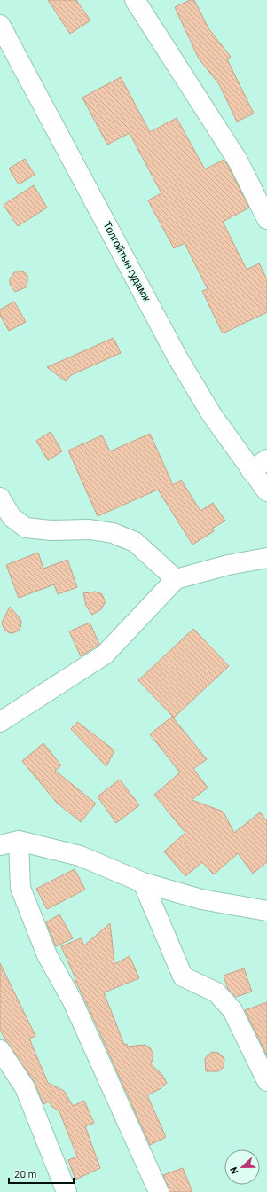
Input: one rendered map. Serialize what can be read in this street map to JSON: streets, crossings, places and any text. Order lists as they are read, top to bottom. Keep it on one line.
{"streets":{"street":["Толгойтын гудамж"]},"scale_bar":"20 m","north":"left"}
